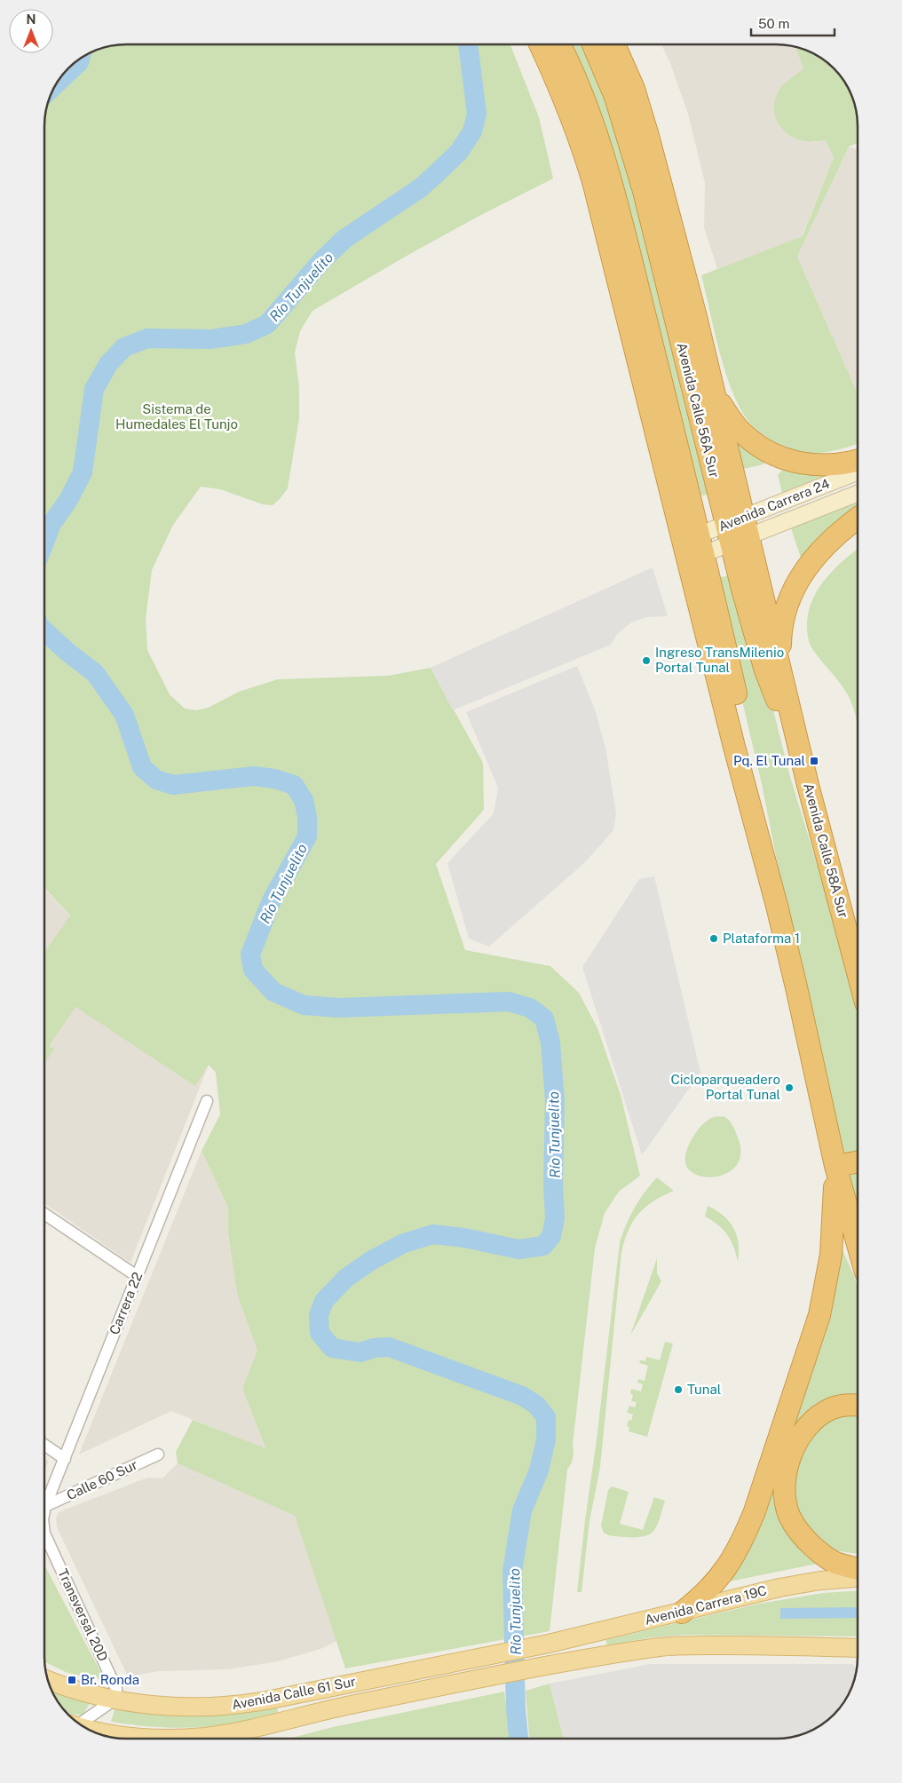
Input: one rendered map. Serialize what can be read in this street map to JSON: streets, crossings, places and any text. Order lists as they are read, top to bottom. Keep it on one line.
{"streets":{"highway":["Avenida Calle 56A Sur","Avenida Calle 58A Sur"],"main road":["Avenida Carrera 24","Avenida Carrera 19C","Avenida Calle 61 Sur"],"street":["Carrera 22","Calle 60 Sur","Transversal 20D"]},"crossings":[["Avenida Calle 56A Sur","Avenida Carrera 24"],["Avenida Calle 56A Sur","Avenida Calle 58A Sur"],["Avenida Carrera 24","Avenida Calle 58A Sur"],["Carrera 22","Calle 60 Sur"],["Carrera 22","Transversal 20D"],["Calle 60 Sur","Transversal 20D"],["Avenida Carrera 19C","Avenida Calle 61 Sur"],["Transversal 20D","Avenida Calle 61 Sur"]],"water":["Río Tunjuelito"],"parks":["Sistema de Humedales El Tunjo"],"places":{"other":["Ingreso TransMilenio Portal Tunal","Plataforma 1","Cicloparqueadero Portal Tunal","Tunal"],"transit":["Pq. El Tunal","Br. Ronda"]},"scale_bar":"50 m","north":"top"}
